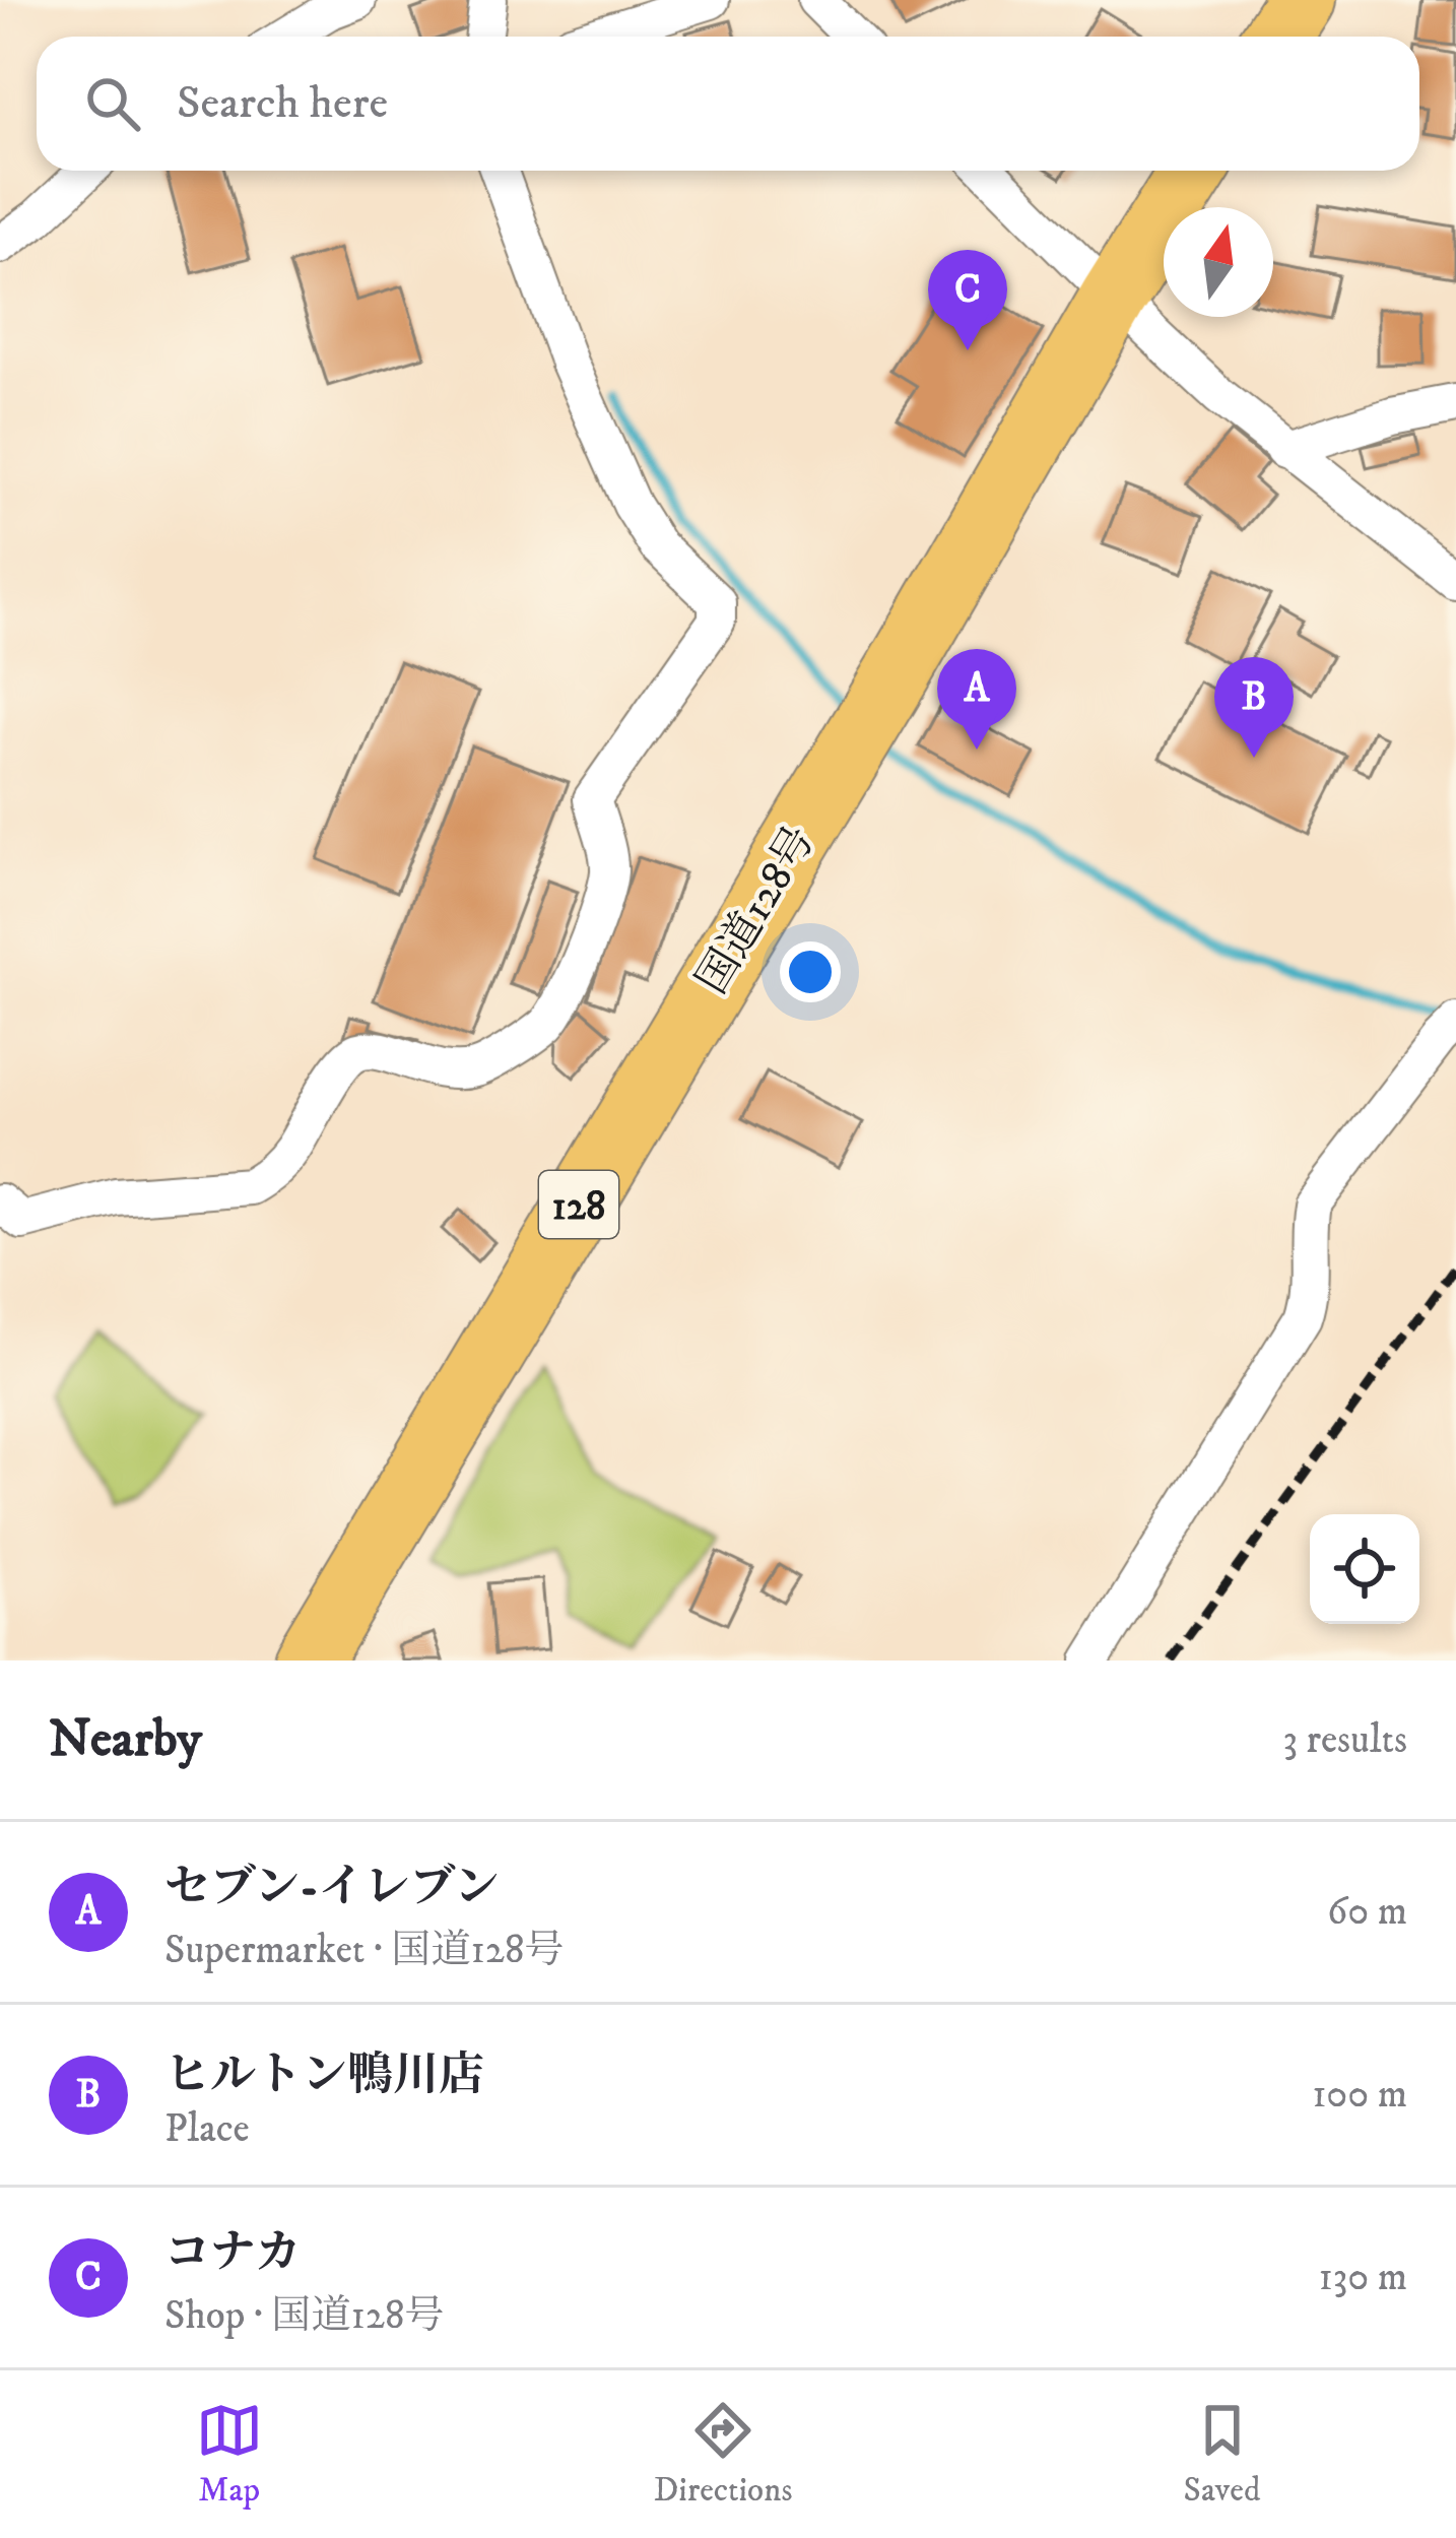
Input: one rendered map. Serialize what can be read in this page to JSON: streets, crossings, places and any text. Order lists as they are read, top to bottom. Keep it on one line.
{"streets":{"highway":["国道128号","128"]},"north":"top","page":{"search":"Search here","pins":["C","A","B"],"heading":["Nearby","3 results"],"list":[{"mark":"A","name":"セブン-イレブン","note":"Supermarket · 国道128号","value":"60 m"},{"mark":"B","name":"ヒルトン鴨川店","note":"Place","value":"100 m"},{"mark":"C","name":"コナカ","note":"Shop · 国道128号","value":"130 m"}],"nav":["Map","Directions","Saved"]}}
